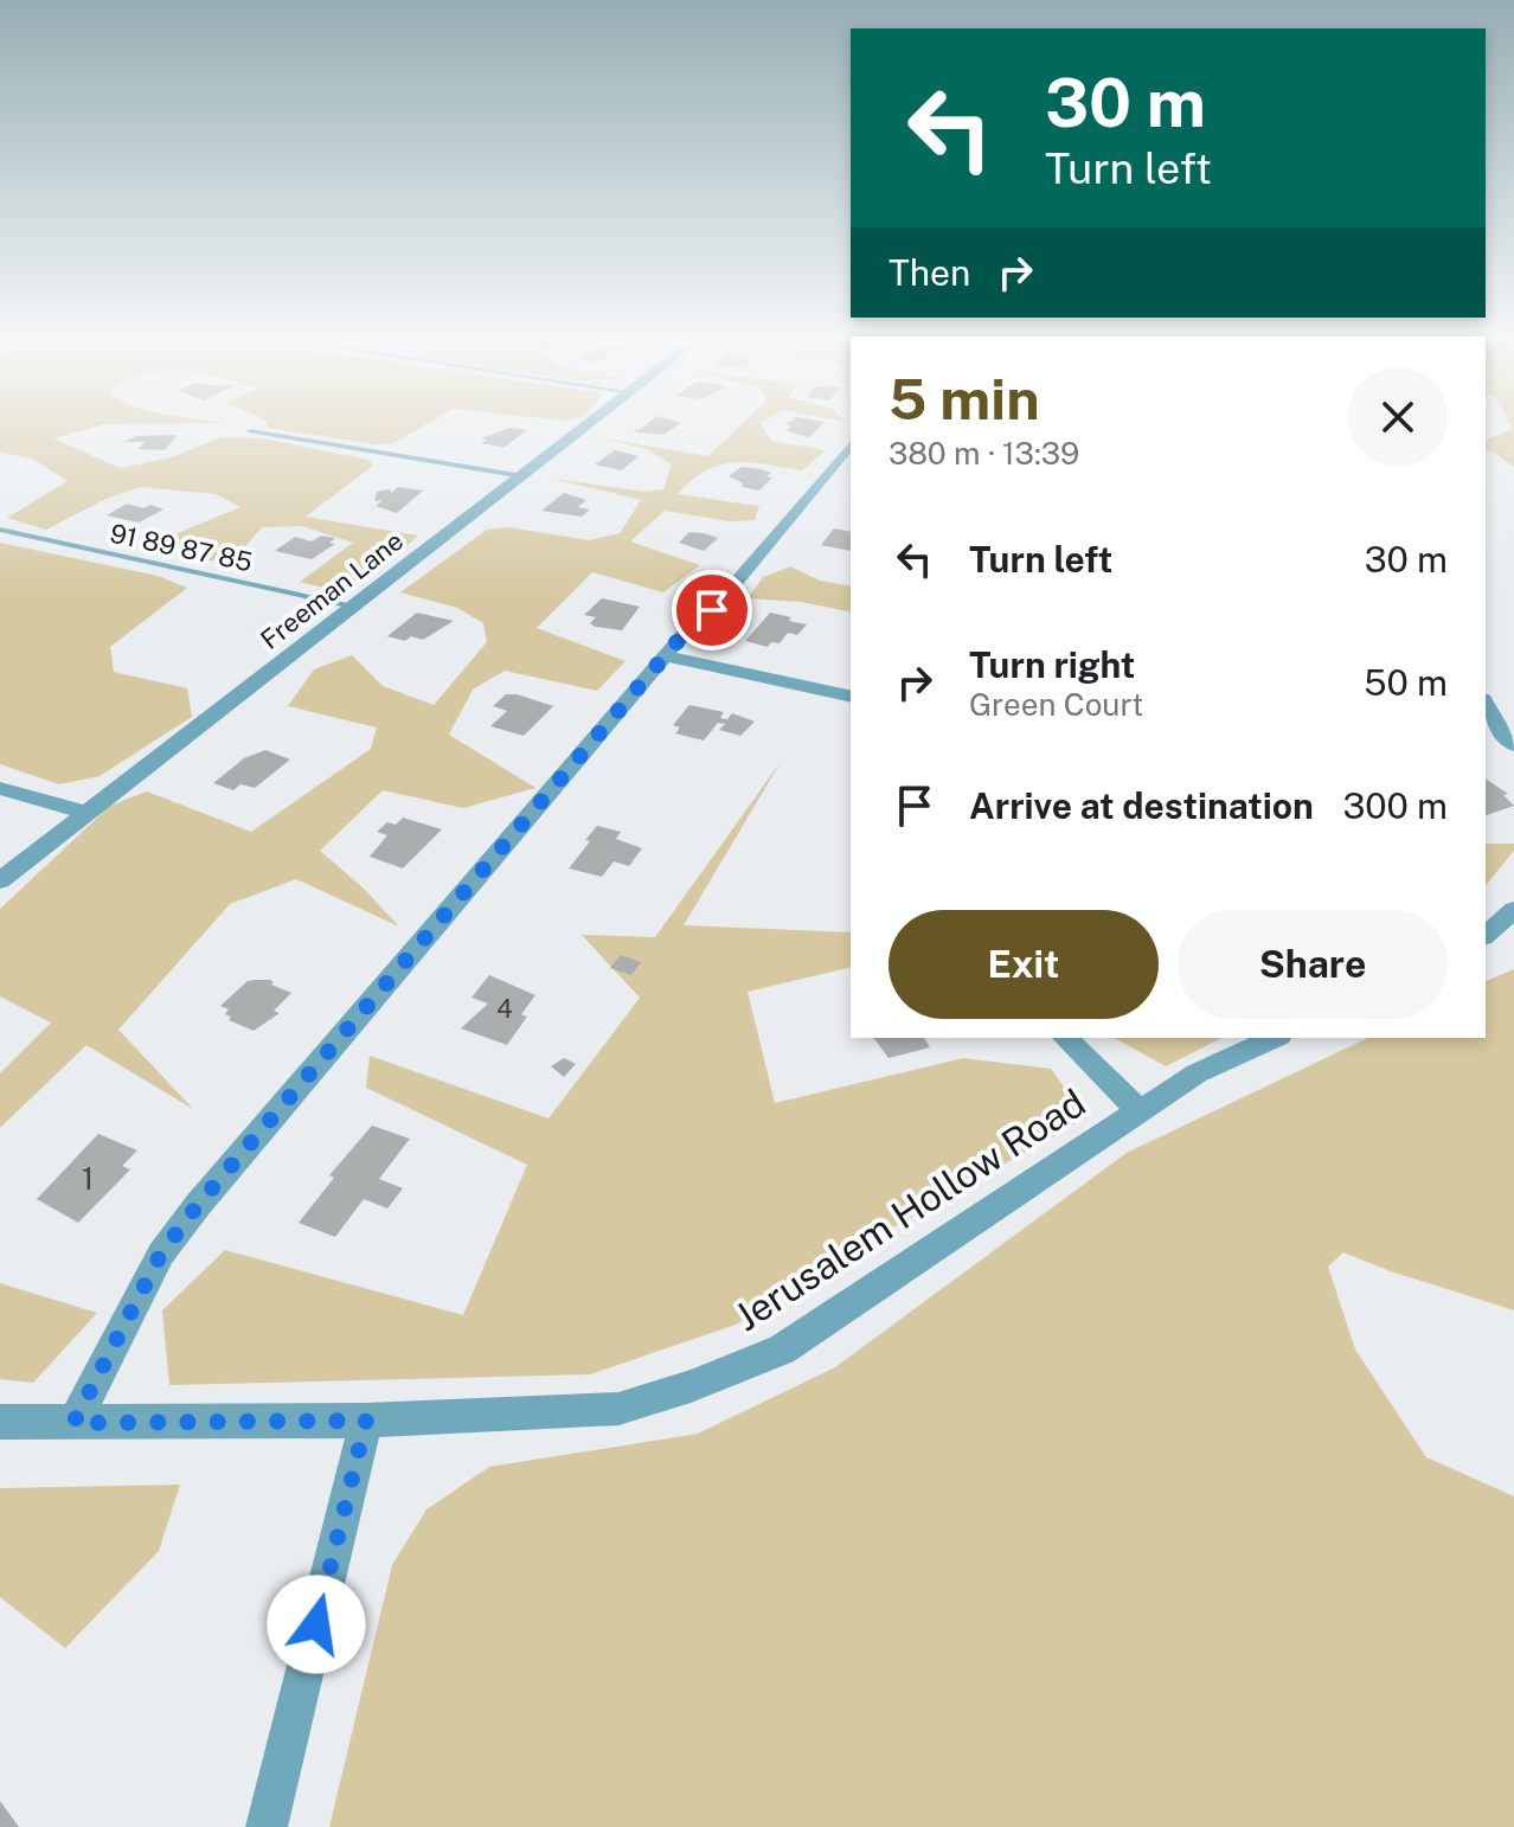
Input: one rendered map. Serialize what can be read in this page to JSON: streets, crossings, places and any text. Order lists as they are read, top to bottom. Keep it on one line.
{"streets":{"street":["Freeman Lane","Jerusalem Hollow Road"],"lane":["91 89 87 85"]},"crossings":[["91 89 87 85","Freeman Lane"]],"house_numbers":["4","1"],"page":{"turn":["30 m","Turn left"],"then":"Then","heading":["5 min","380 m · 13:39"],"list":[{"name":"Turn left","value":"30 m"},{"name":"Turn right","note":"Green Court","value":"50 m"},{"name":"Arrive at destination","value":"300 m"}],"buttons":["Exit","Share"]}}
